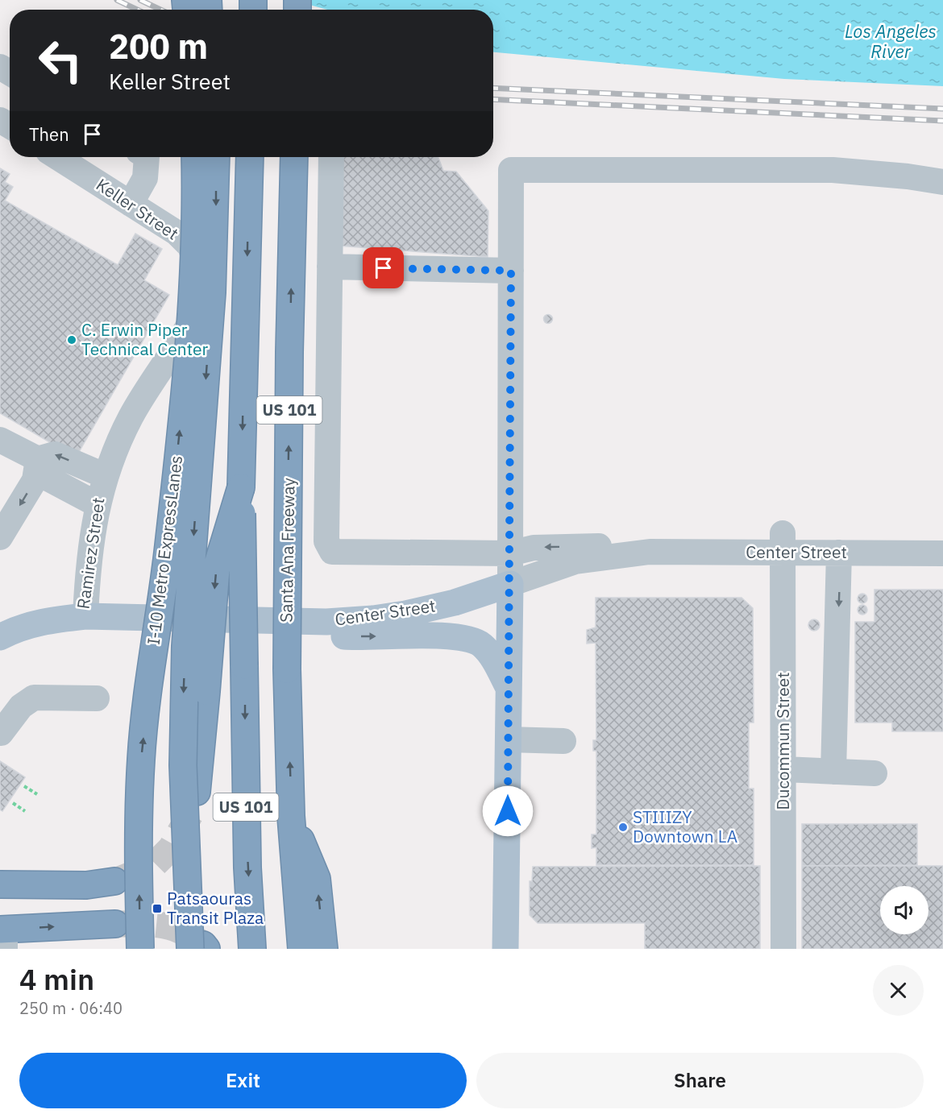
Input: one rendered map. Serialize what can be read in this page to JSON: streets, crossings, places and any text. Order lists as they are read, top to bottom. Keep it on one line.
{"streets":{"highway":["US 101","I-10 Metro ExpressLanes","Santa Ana Freeway"],"main road":["Center Street","Ramirez Street"],"street":["Keller Street","Ducommun Street"]},"crossings":[["Keller Street","Ramirez Street"],["Center Street","Ramirez Street"],["Center Street","Ducommun Street"]],"water":["Los Angeles River"],"places":{"other":["C. Erwin Piper Technical Center","STIIIZY Downtown LA"],"transit":["Patsaouras Transit Plaza"]},"page":{"turn":["200 m","Keller Street"],"then":"Then","heading":["4 min","250 m · 06:40"],"buttons":["Exit","Share"]}}
